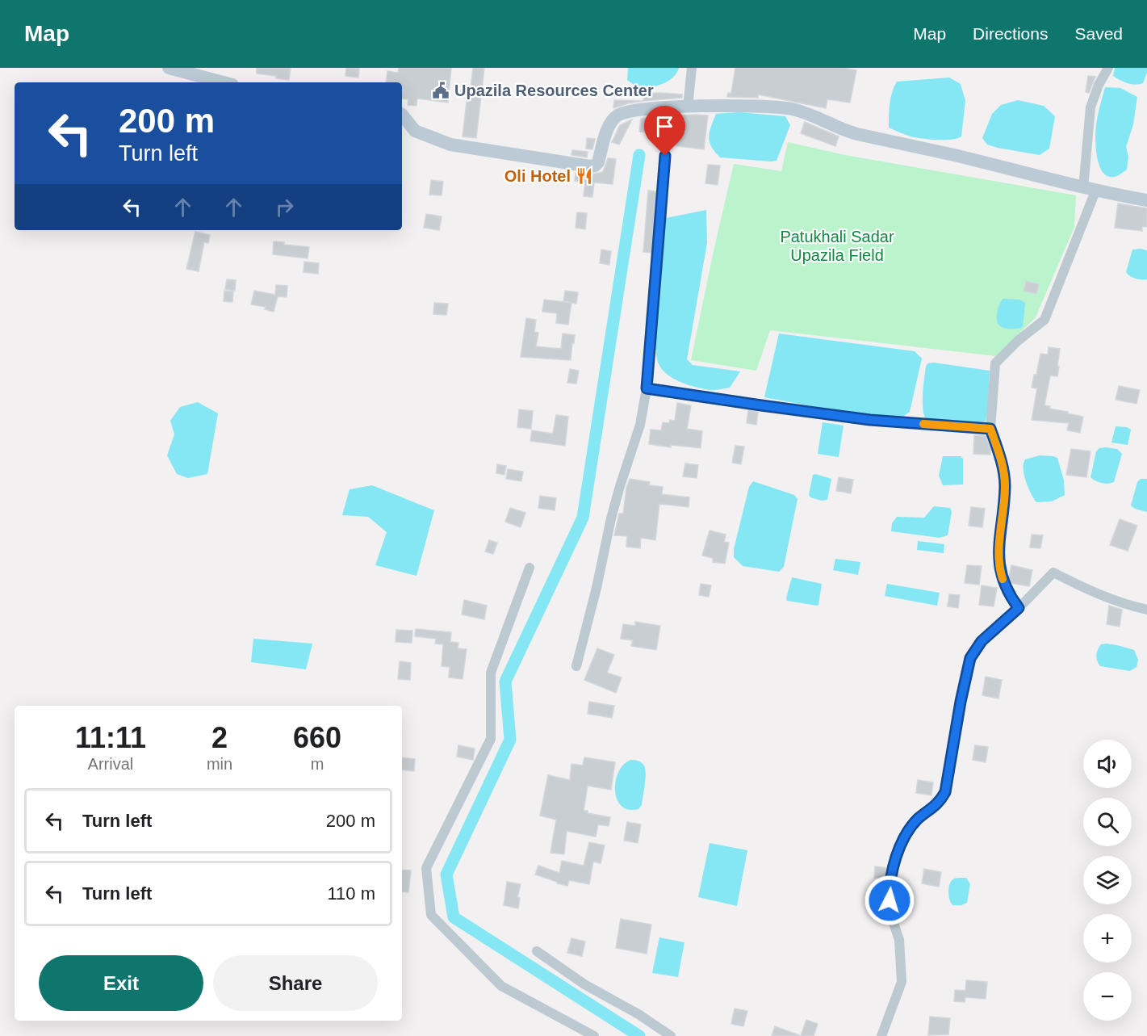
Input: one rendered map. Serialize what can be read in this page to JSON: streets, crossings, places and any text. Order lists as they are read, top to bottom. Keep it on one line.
{"parks":["Patukhali Sadar Upazila Field"],"places":{"public building":["Upazila Resources Center"],"restaurant":["Oli Hotel"]},"page":{"header":"Map","nav":["Map","Directions","Saved"],"turn":["200 m","Turn left"],"eta":["11:11","Arrival","2","min","660","m"],"map_buttons":["+","−"],"list":[{"name":"Turn left","value":"200 m"},{"name":"Turn left","value":"110 m"}],"buttons":["Exit","Share"]}}
